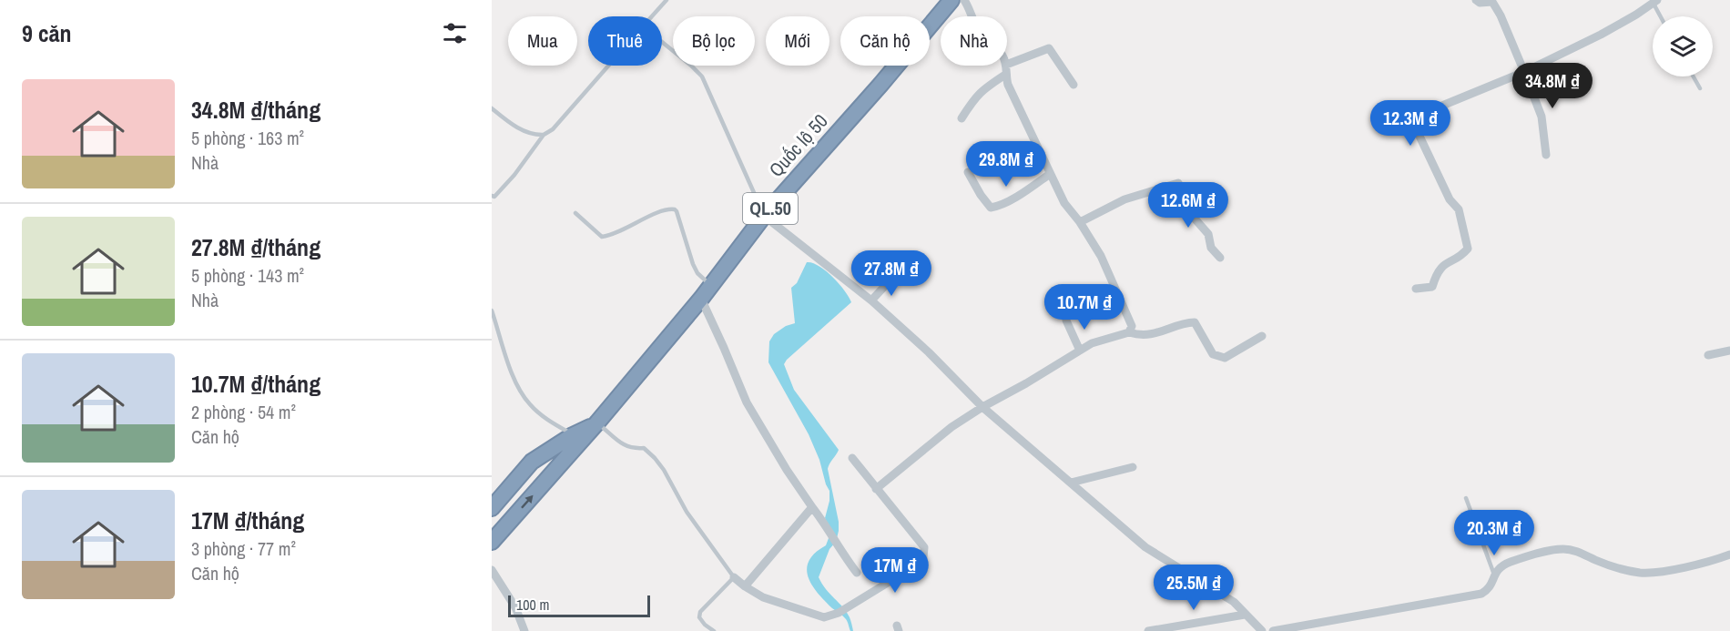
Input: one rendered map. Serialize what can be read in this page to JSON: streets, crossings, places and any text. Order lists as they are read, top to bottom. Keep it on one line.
{"streets":{"highway":["Quốc lộ 50","QL.50"]},"crossings":[["Quốc lộ 50","QL.50"]],"scale_bar":"100 m","page":{"heading":"9 căn","chip":["Mua","Thuê","Bộ lọc","Mới","Căn hộ","Nhà"],"price":["34.8M ₫","12.3M ₫","29.8M ₫","12.6M ₫","27.8M ₫","10.7M ₫","20.3M ₫","17M ₫","25.5M ₫"],"list":[{"name":"34.8M ₫/tháng","note":"5 phòng · 163 m² · Nhà"},{"name":"27.8M ₫/tháng","note":"5 phòng · 143 m² · Nhà"},{"name":"10.7M ₫/tháng","note":"2 phòng · 54 m² · Căn hộ"},{"name":"17M ₫/tháng","note":"3 phòng · 77 m² · Căn hộ"}],"scale":"100 m"}}
